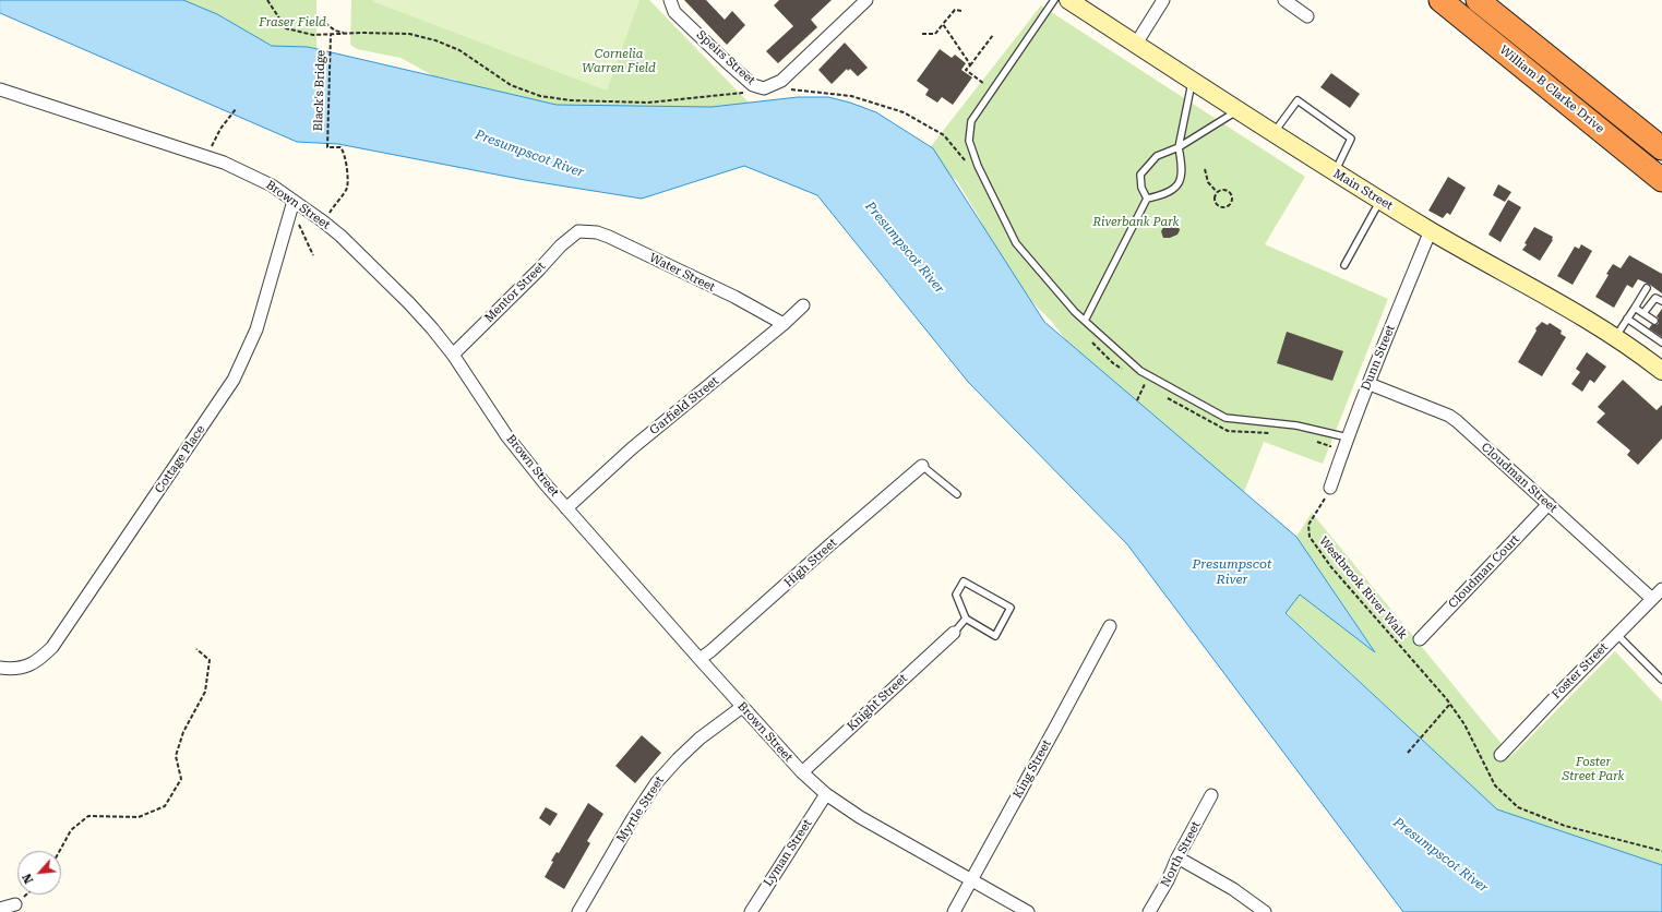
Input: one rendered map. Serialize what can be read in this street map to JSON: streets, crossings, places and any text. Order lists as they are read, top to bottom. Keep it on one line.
{"streets":{"highway":["William B Clarke Drive"],"main road":["Main Street"],"street":["Speirs Street","Brown Street","Water Street","Mentor Street","Dunn Street","Garfield Street","Cottage Place","Cloudman Street","High Street","Cloudman Court","Foster Street","Knight Street","King Street","Myrtle Street","Lyman Street","North Street"],"path":["Black's Bridge","Westbrook River Walk"]},"crossings":[["Black's Bridge","Brown Street"],["Main Street","Dunn Street"],["Brown Street","Mentor Street"],["Brown Street","Garfield Street"],["Brown Street","Cottage Place"],["Brown Street","High Street"],["Brown Street","Knight Street"],["Brown Street","King Street"],["Brown Street","Myrtle Street"],["Brown Street","Lyman Street"],["Water Street","Mentor Street"],["Water Street","Garfield Street"],["Dunn Street","Cloudman Street"],["Dunn Street","Westbrook River Walk"],["Cloudman Street","Cloudman Court"],["Cloudman Street","Foster Street"]],"water":["Presumpscot River"],"parks":["Fraser Field","Cornelia Warren Field","Riverbank Park","Foster Street Park"],"north":"bottom left"}
